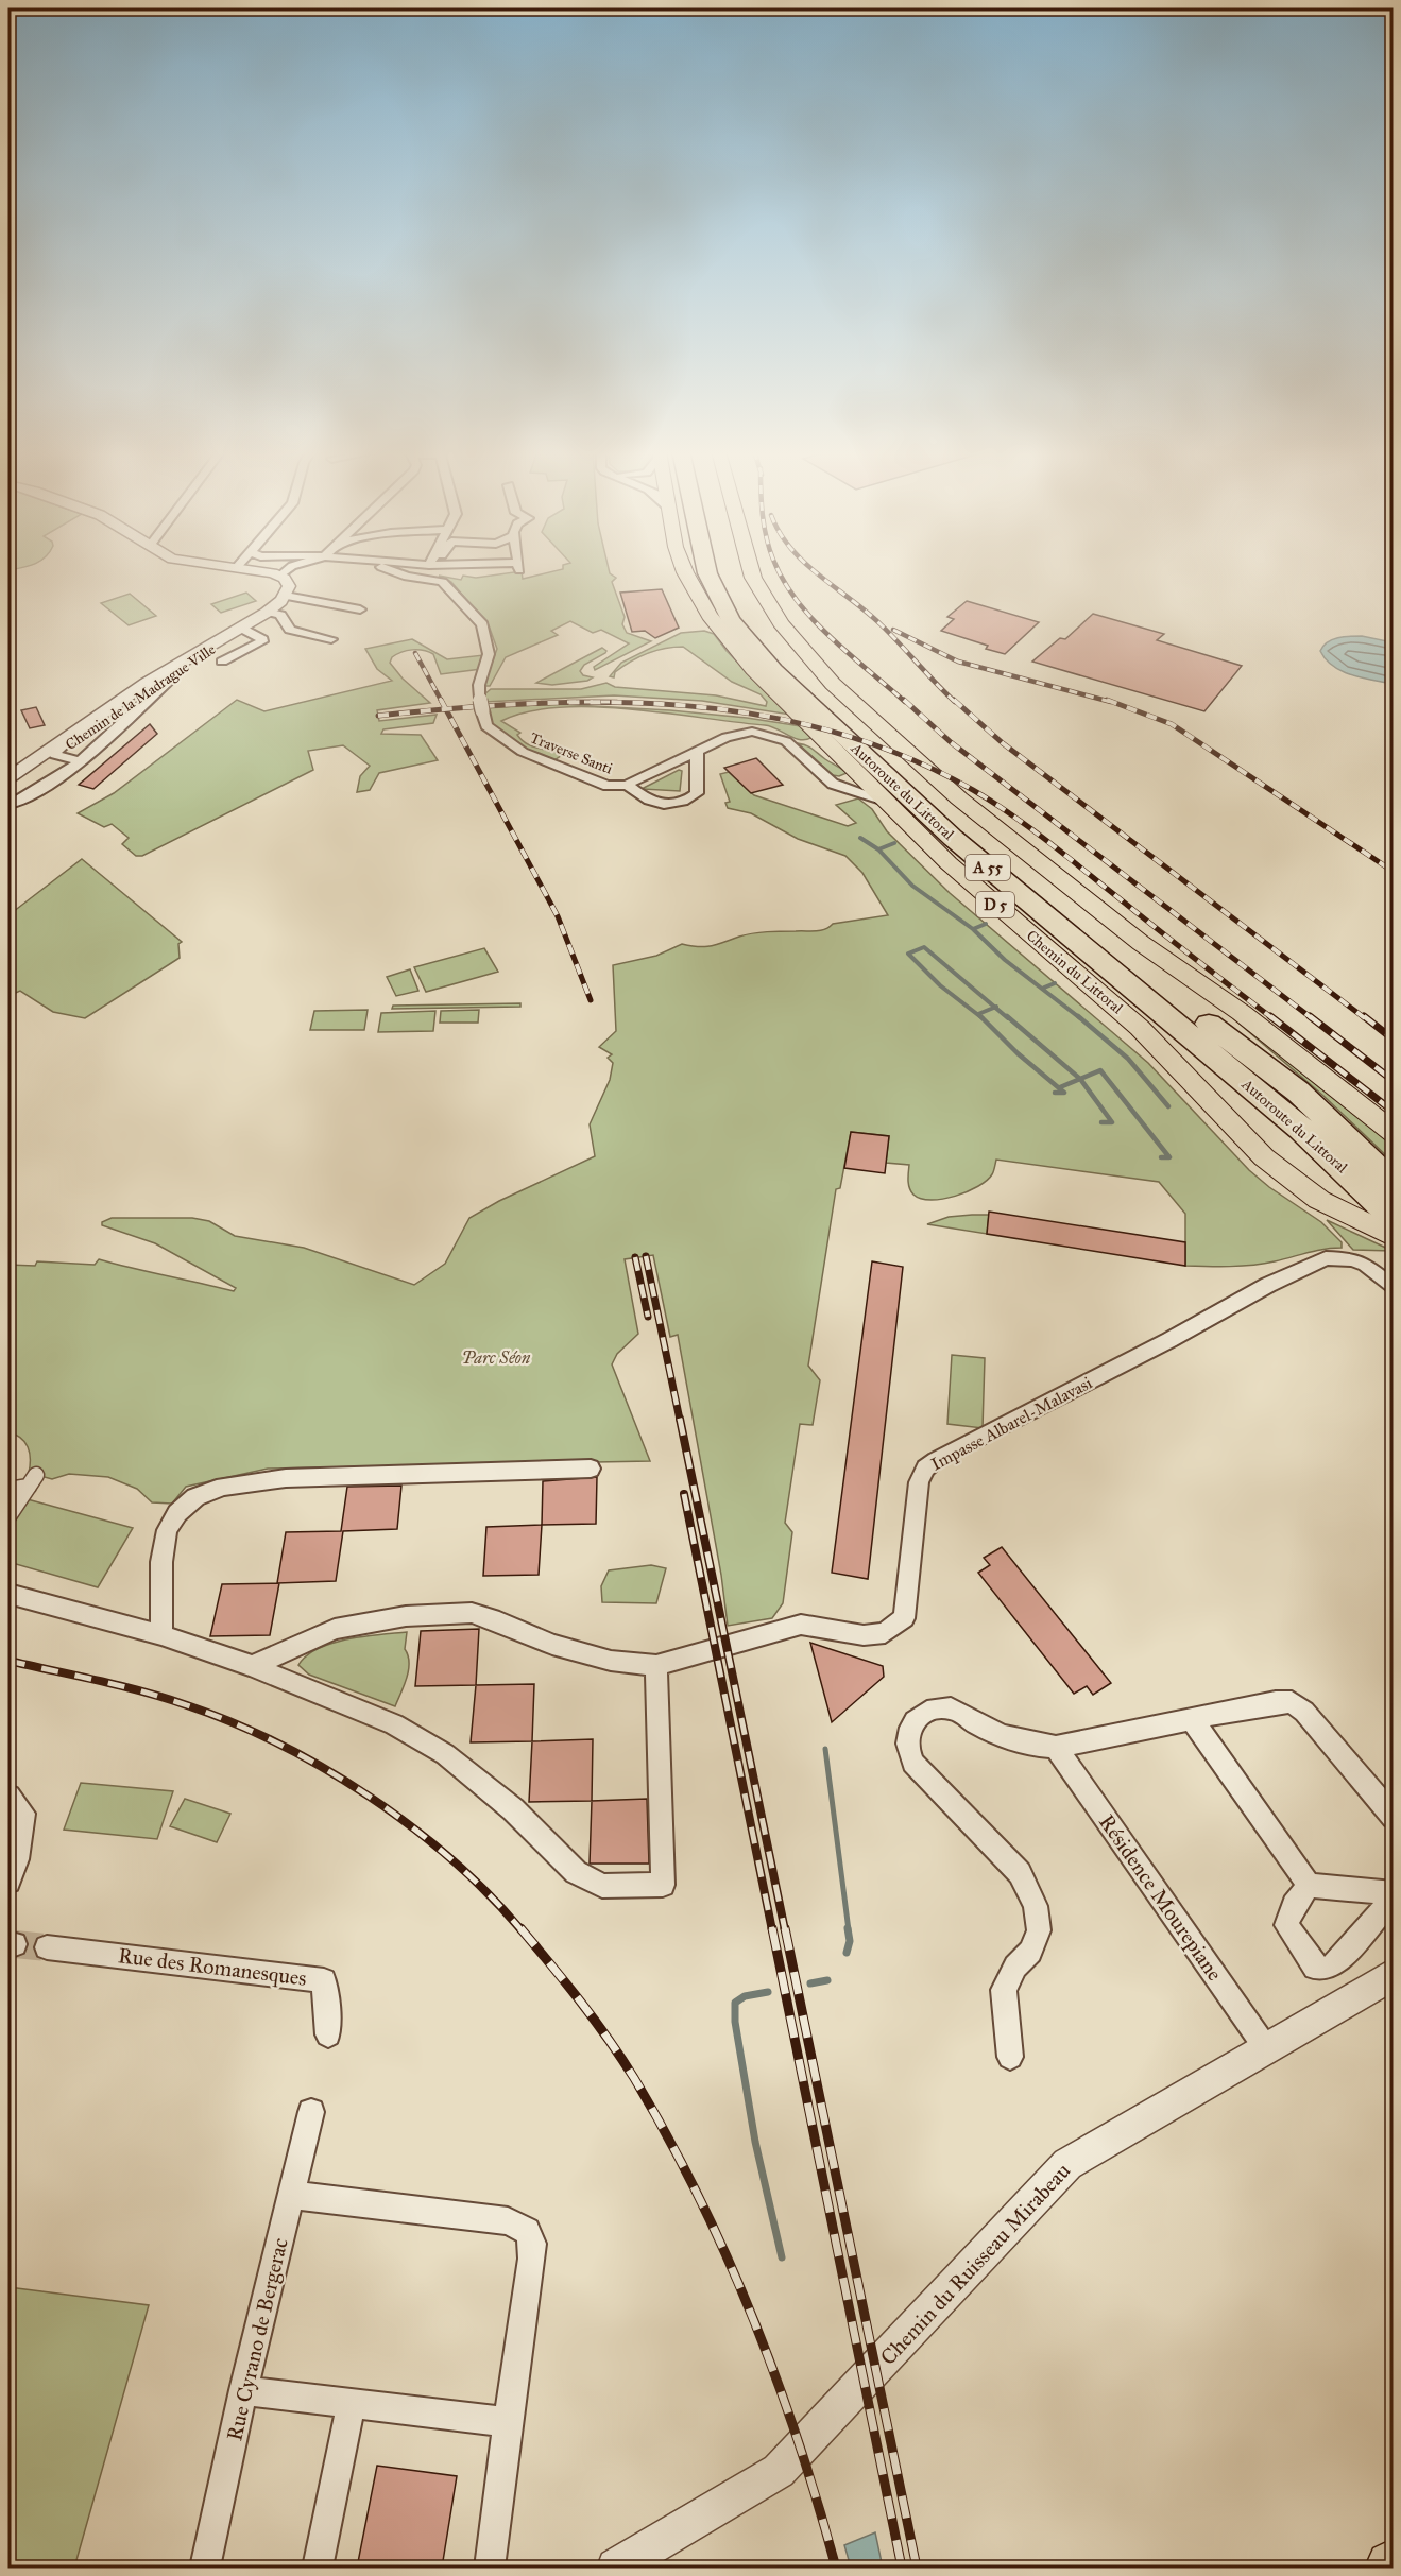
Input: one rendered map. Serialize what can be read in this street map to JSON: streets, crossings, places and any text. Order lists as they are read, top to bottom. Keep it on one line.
{"streets":{"highway":["Autoroute du Littoral","A 55"],"main road":["D 5","Chemin du Littoral"],"street":["Chemin de la Madrague Ville","Traverse Santi","Impasse Albarel-Malavasi","Résidence Mourepiane","Rue des Romanesques","Chemin du Ruisseau Mirabeau","Rue Cyrano de Bergerac"]},"crossings":[["Traverse Santi","Chemin du Littoral"],["Résidence Mourepiane","Chemin du Ruisseau Mirabeau"]],"parks":["Parc Séon"]}
